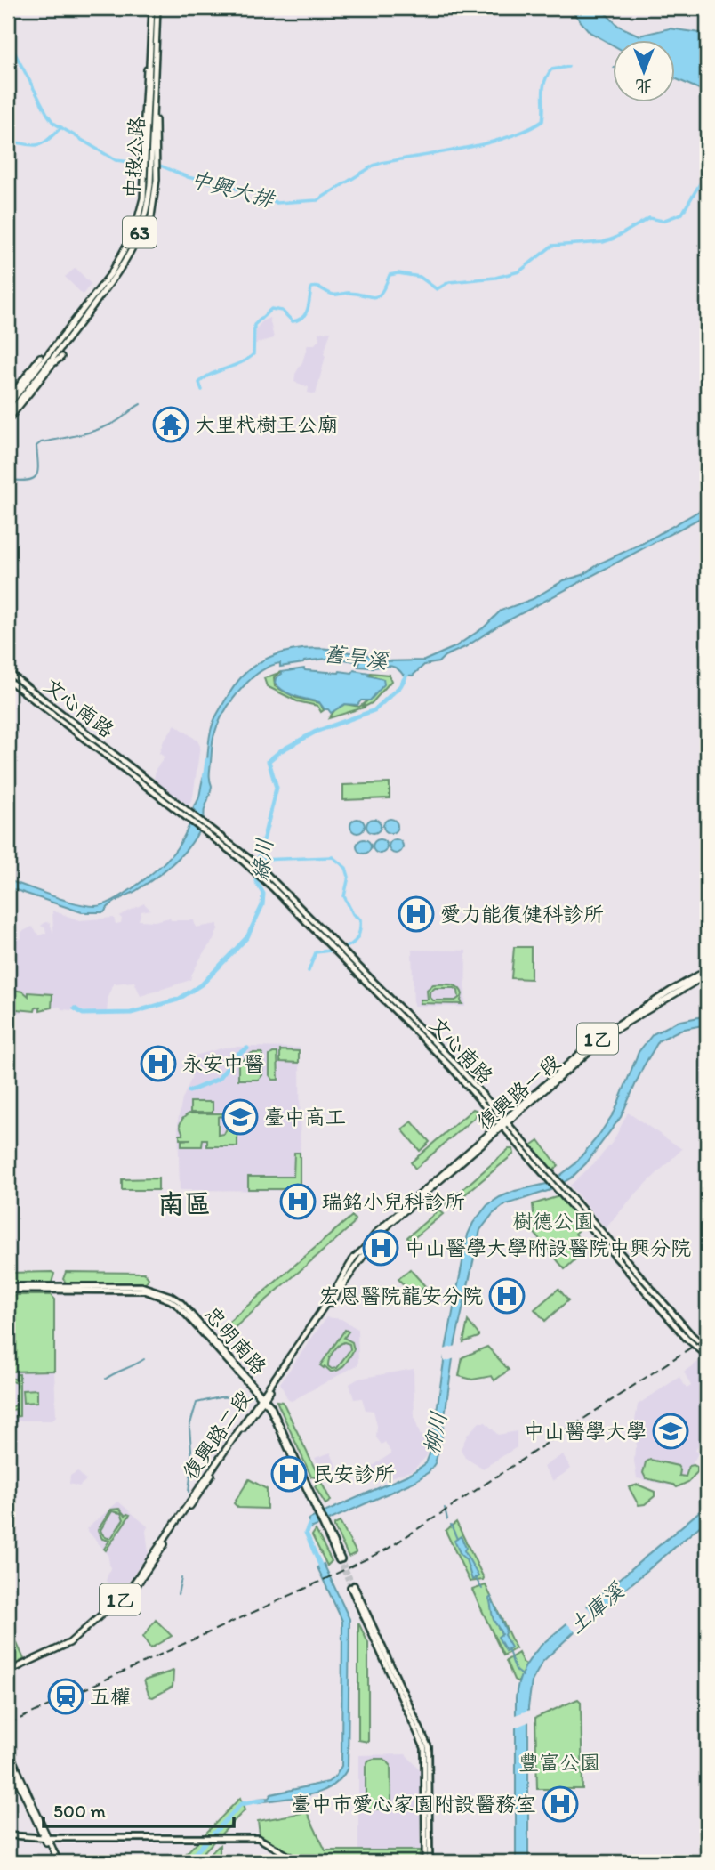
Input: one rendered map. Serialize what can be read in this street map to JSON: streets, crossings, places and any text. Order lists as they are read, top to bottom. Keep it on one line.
{"streets":{"main road":["中投公路","63","文心南路","1乙","復興路一段","忠明南路","復興路二段"]},"crossings":[["文心南路","復興路一段"],["復興路一段","復興路二段"],["忠明南路","復興路二段"]],"districts":["南區"],"water":["中興大排","舊旱溪","綠川","柳川","土庫溪"],"parks":["樹德公園","豐富公園"],"places":{"temple":["大里杙樹王公廟"],"hospital":["愛力能復健科診所","永安中醫","瑞銘小兒科診所","中山醫學大學附設醫院中興分院","宏恩醫院龍安分院","民安診所","臺中市愛心家園附設醫務室"],"school or university":["臺中高工","中山醫學大學"],"station":["五權"]},"scale_bar":"500 m","north":"bottom"}
